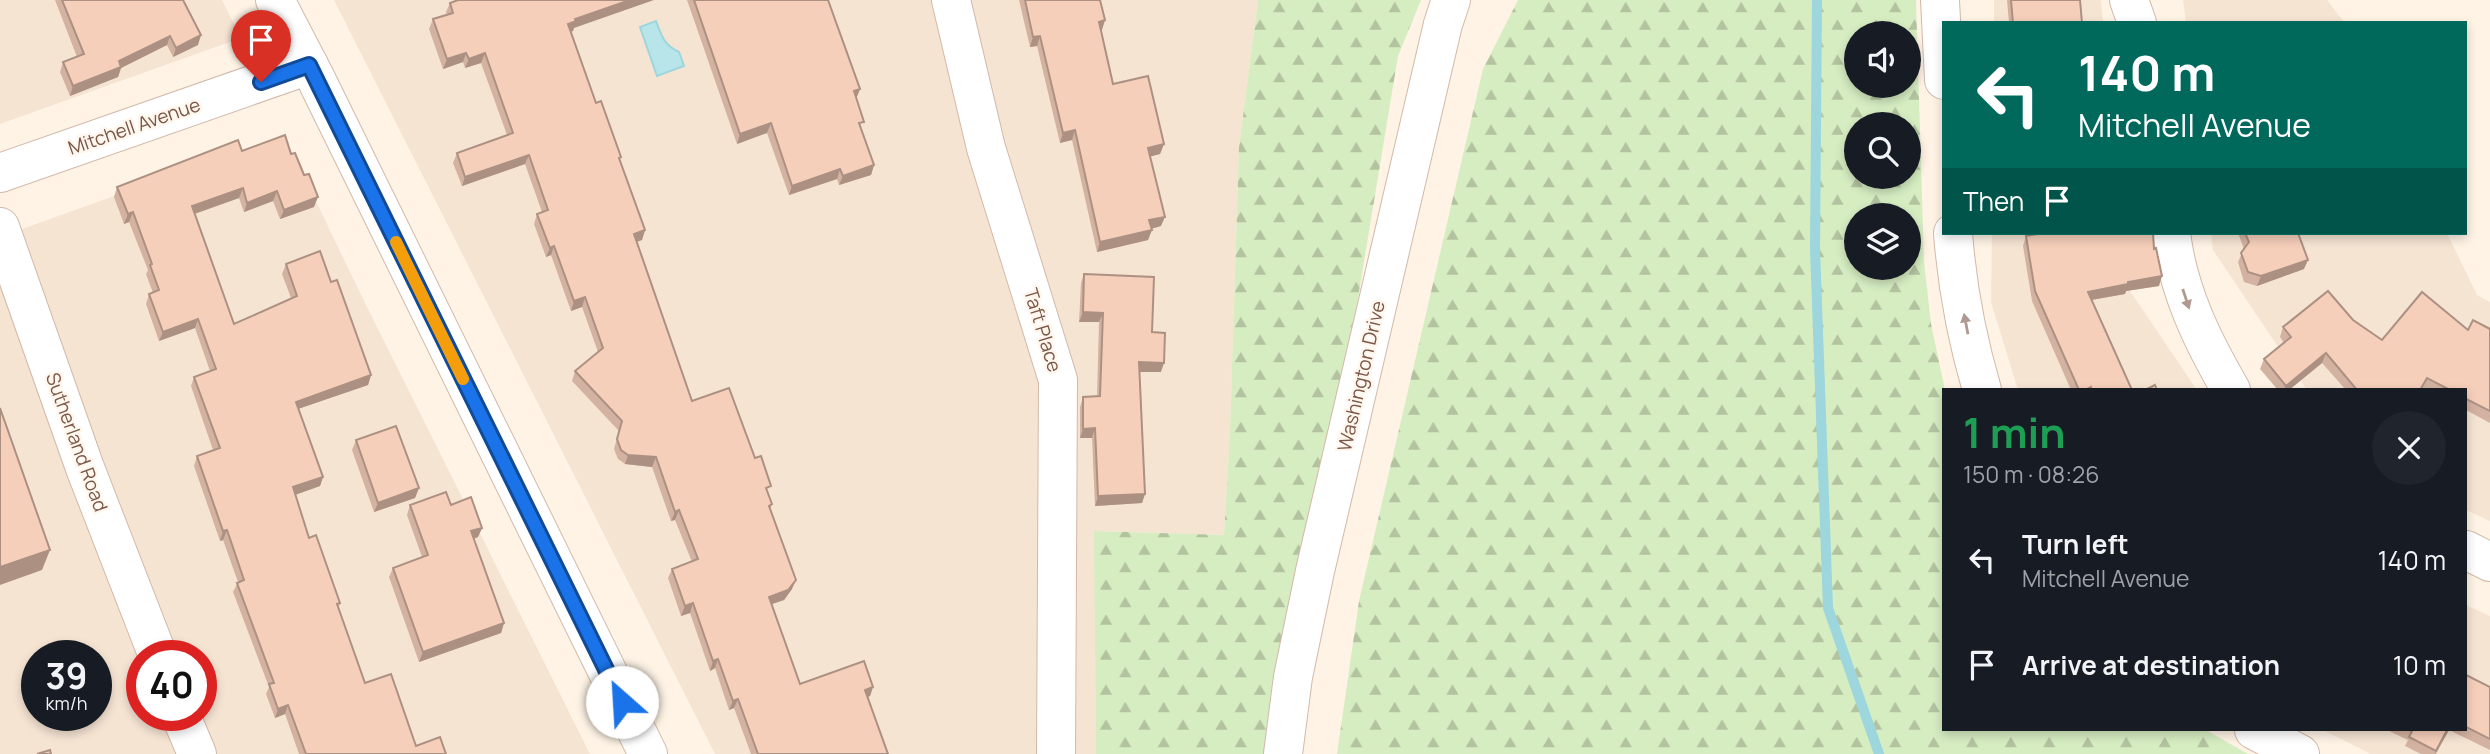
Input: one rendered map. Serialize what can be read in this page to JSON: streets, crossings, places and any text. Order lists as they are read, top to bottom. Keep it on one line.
{"streets":{"street":["Mitchell Avenue","Taft Place","Washington Drive","Sutherland Road"]},"page":{"turn":["140 m","Mitchell Avenue"],"then":"Then","heading":["1 min","150 m · 08:26"],"list":[{"name":"Turn left","note":"Mitchell Avenue","value":"140 m"},{"name":"Arrive at destination","value":"10 m"}],"speed":"39 km/h","limit":"40"}}
